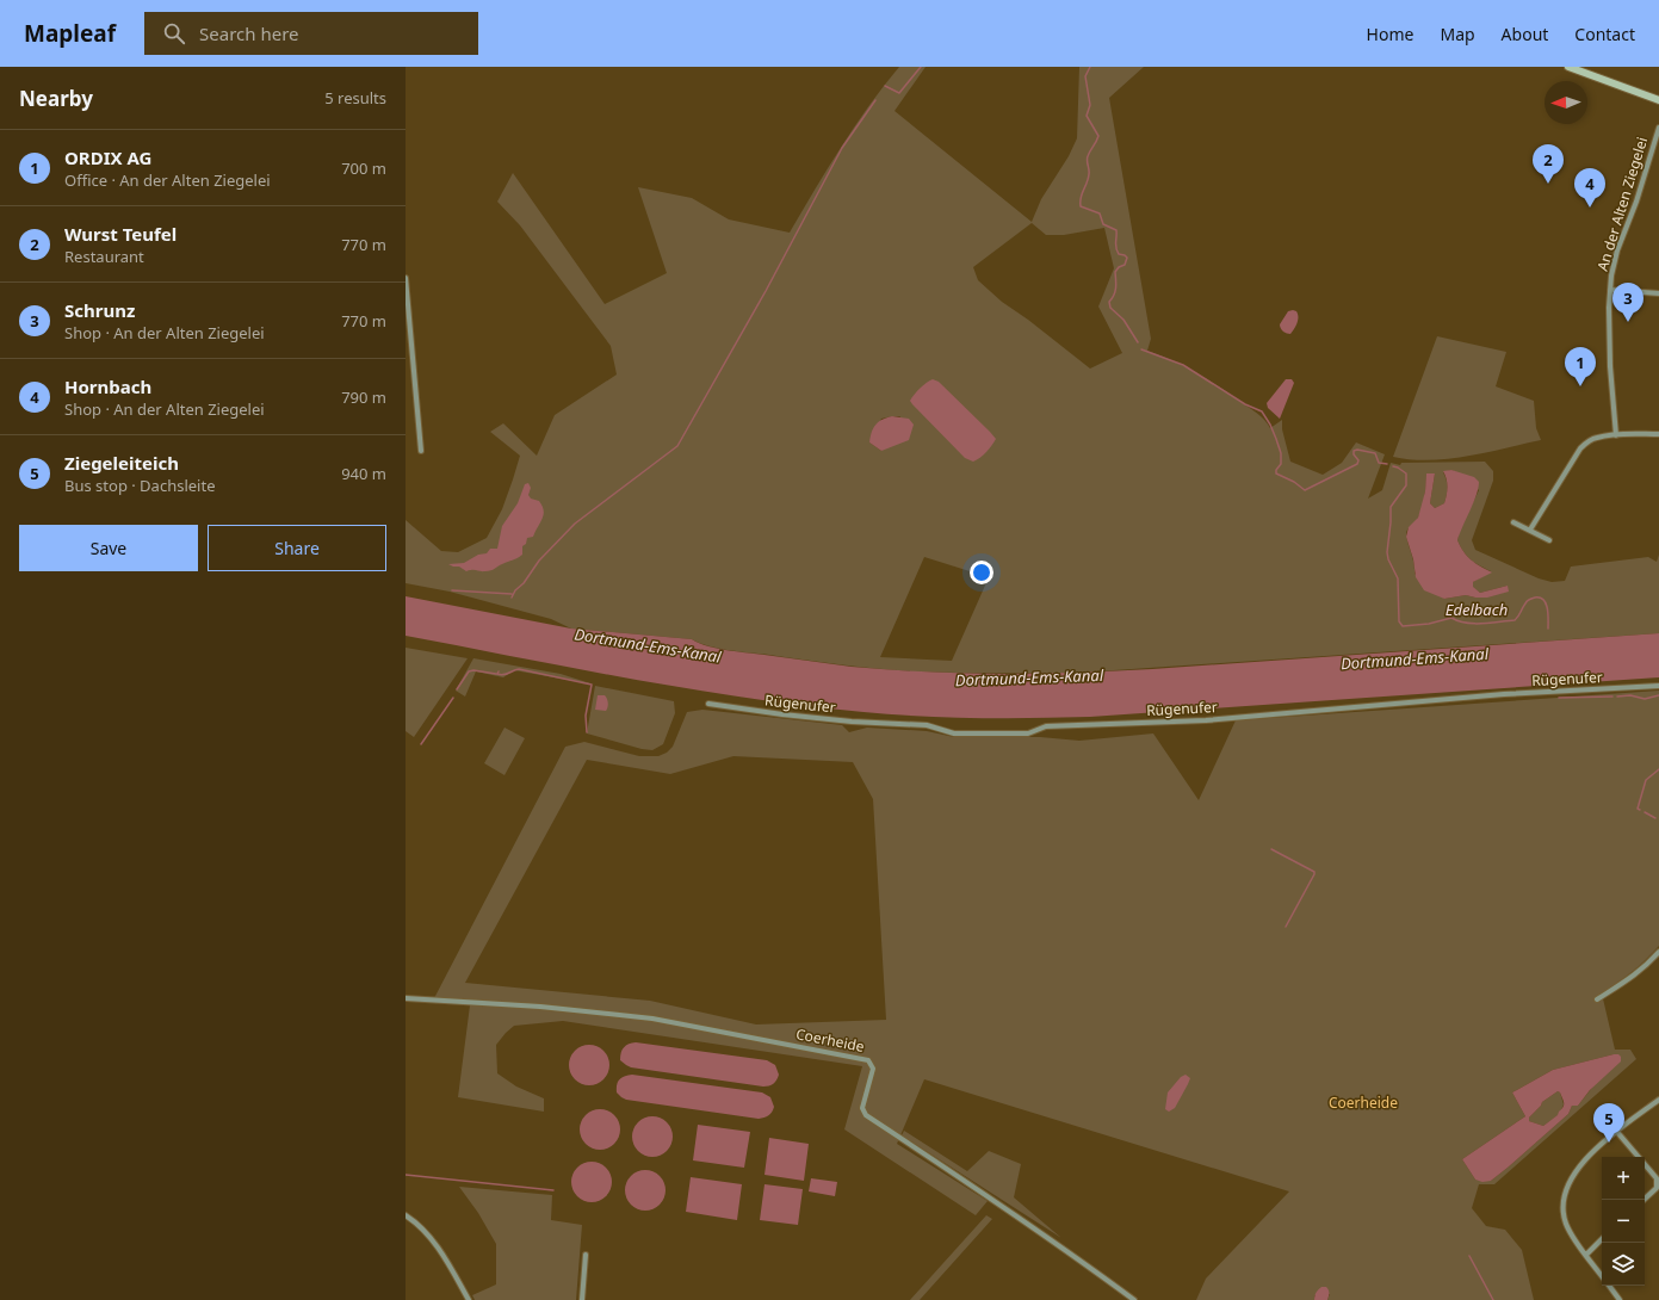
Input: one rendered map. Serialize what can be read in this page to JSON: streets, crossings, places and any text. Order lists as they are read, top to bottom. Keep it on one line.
{"streets":{"street":["An der Alten Ziegelei","Rügenufer","Coerheide"]},"water":["Edelbach","Dortmund-Ems-Kanal"],"parks":["Coerheide"],"north":"left","page":{"header":"Mapleaf","search":"Search here","nav":["Home","Map","About","Contact"],"heading":["Nearby","5 results"],"list":[{"mark":"1","name":"ORDIX AG","note":"Office · An der Alten Ziegelei","value":"700 m"},{"mark":"2","name":"Wurst Teufel","note":"Restaurant","value":"770 m"},{"mark":"3","name":"Schrunz","note":"Shop · An der Alten Ziegelei","value":"770 m"},{"mark":"4","name":"Hornbach","note":"Shop · An der Alten Ziegelei","value":"790 m"},{"mark":"5","name":"Ziegeleiteich","note":"Bus stop · Dachsleite","value":"940 m"}],"pins":["2","4","3","1","5"],"buttons":["Save","Share"],"map_buttons":["+","−"]}}
